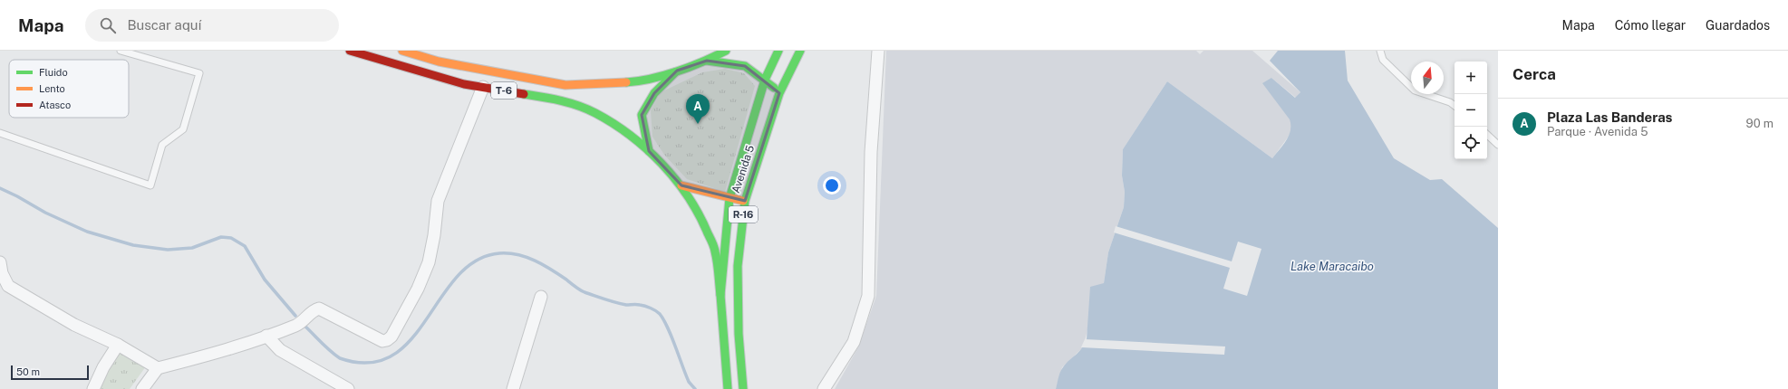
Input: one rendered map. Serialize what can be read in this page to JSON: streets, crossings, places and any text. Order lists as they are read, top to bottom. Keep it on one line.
{"streets":{"main road":["T-6","Avenida 5","R-16"]},"crossings":[["T-6","Avenida 5"]],"water":["Lake Maracaibo"],"legend":["Fluido","Lento","Atasco"],"scale_bar":"50 m","north":"top","page":{"header":"Mapa","search":"Buscar aquí","nav":["Mapa","Cómo llegar","Guardados"],"heading":"Cerca","map_buttons":["+","−"],"pins":"A","list":[{"mark":"A","name":"Plaza Las Banderas","note":"Parque · Avenida 5","value":"90 m"}],"scale":"50 m"}}
